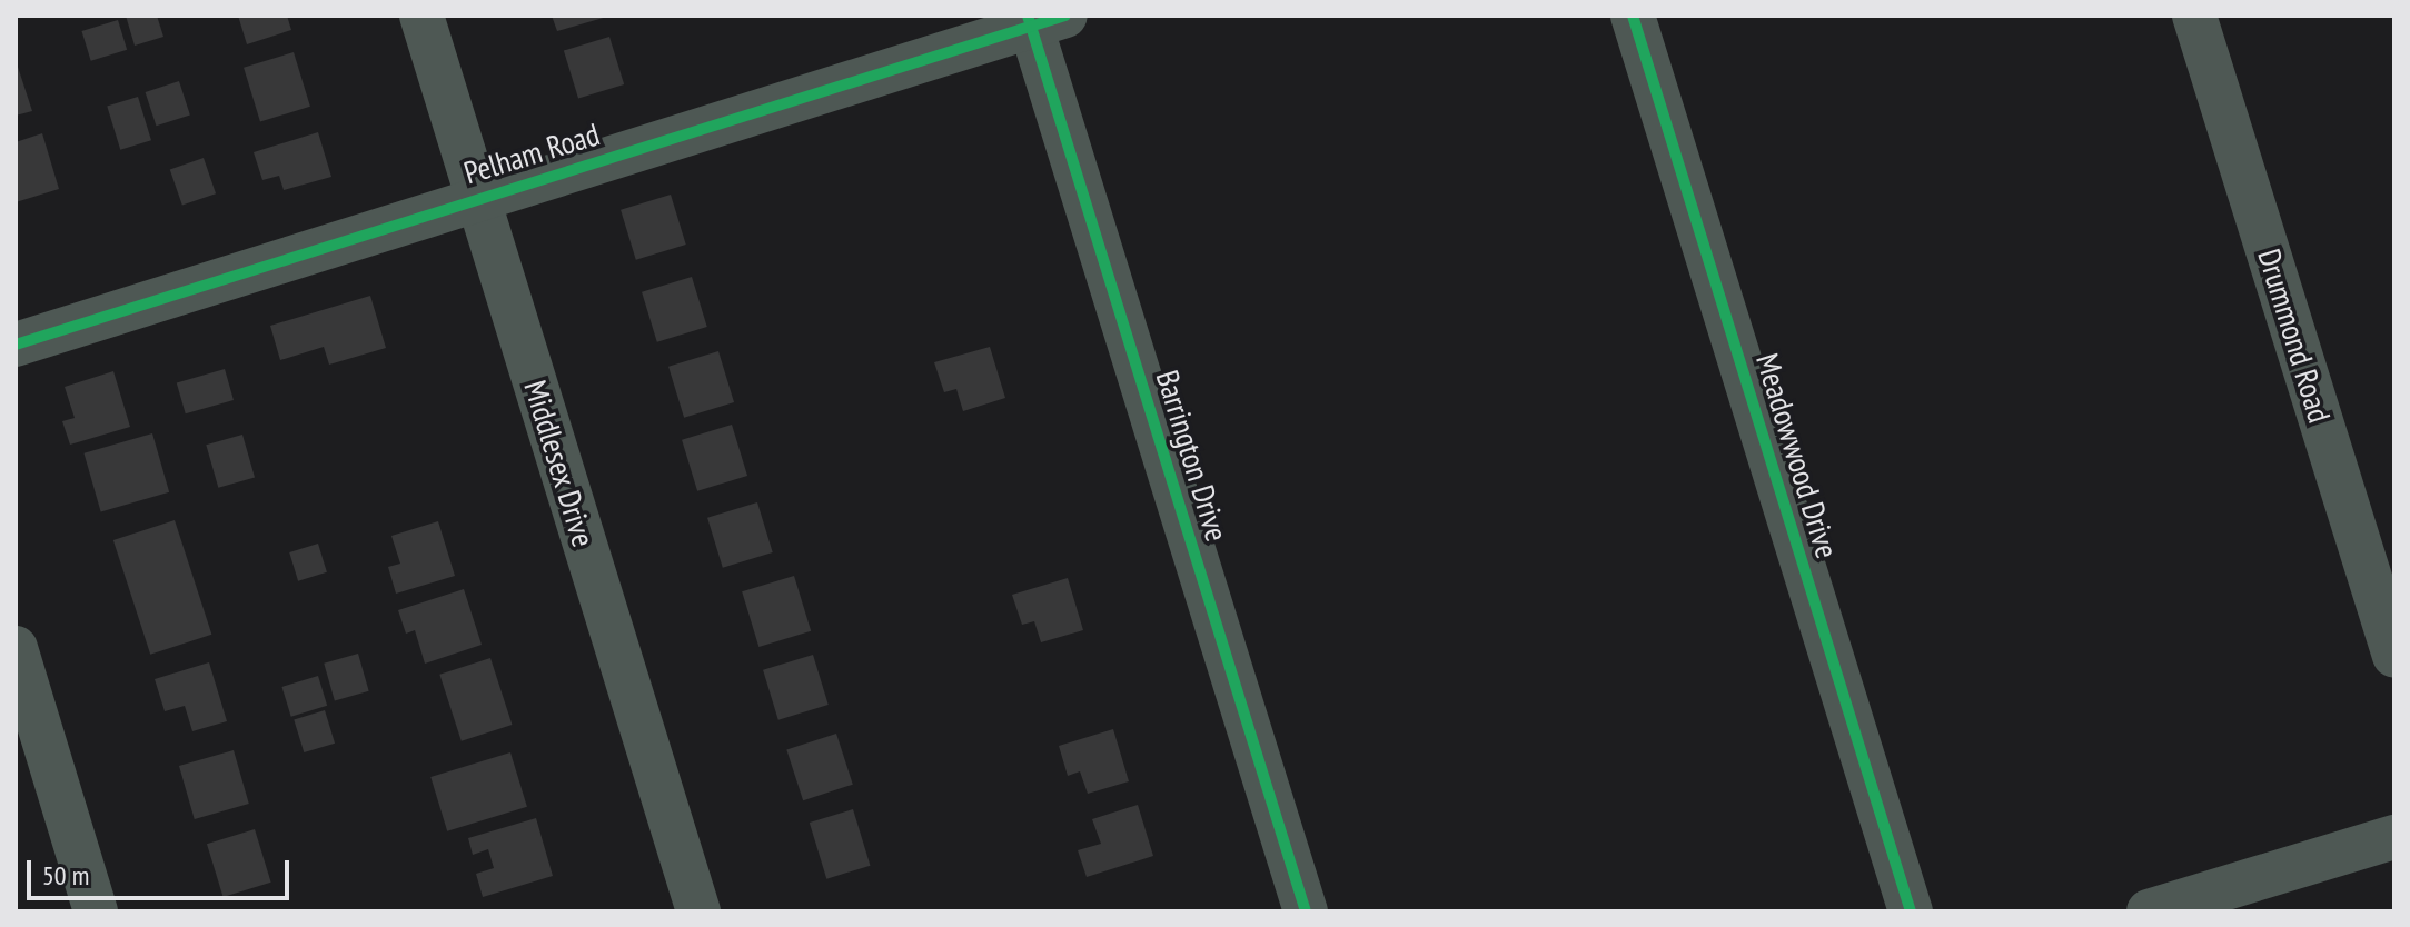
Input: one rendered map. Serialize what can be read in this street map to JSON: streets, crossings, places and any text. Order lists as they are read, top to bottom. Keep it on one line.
{"streets":{"street":["Pelham Road","Drummond Road","Barrington Drive","Meadowwood Drive","Middlesex Drive"]},"crossings":[["Pelham Road","Barrington Drive"],["Pelham Road","Middlesex Drive"]],"scale_bar":"50 m"}
